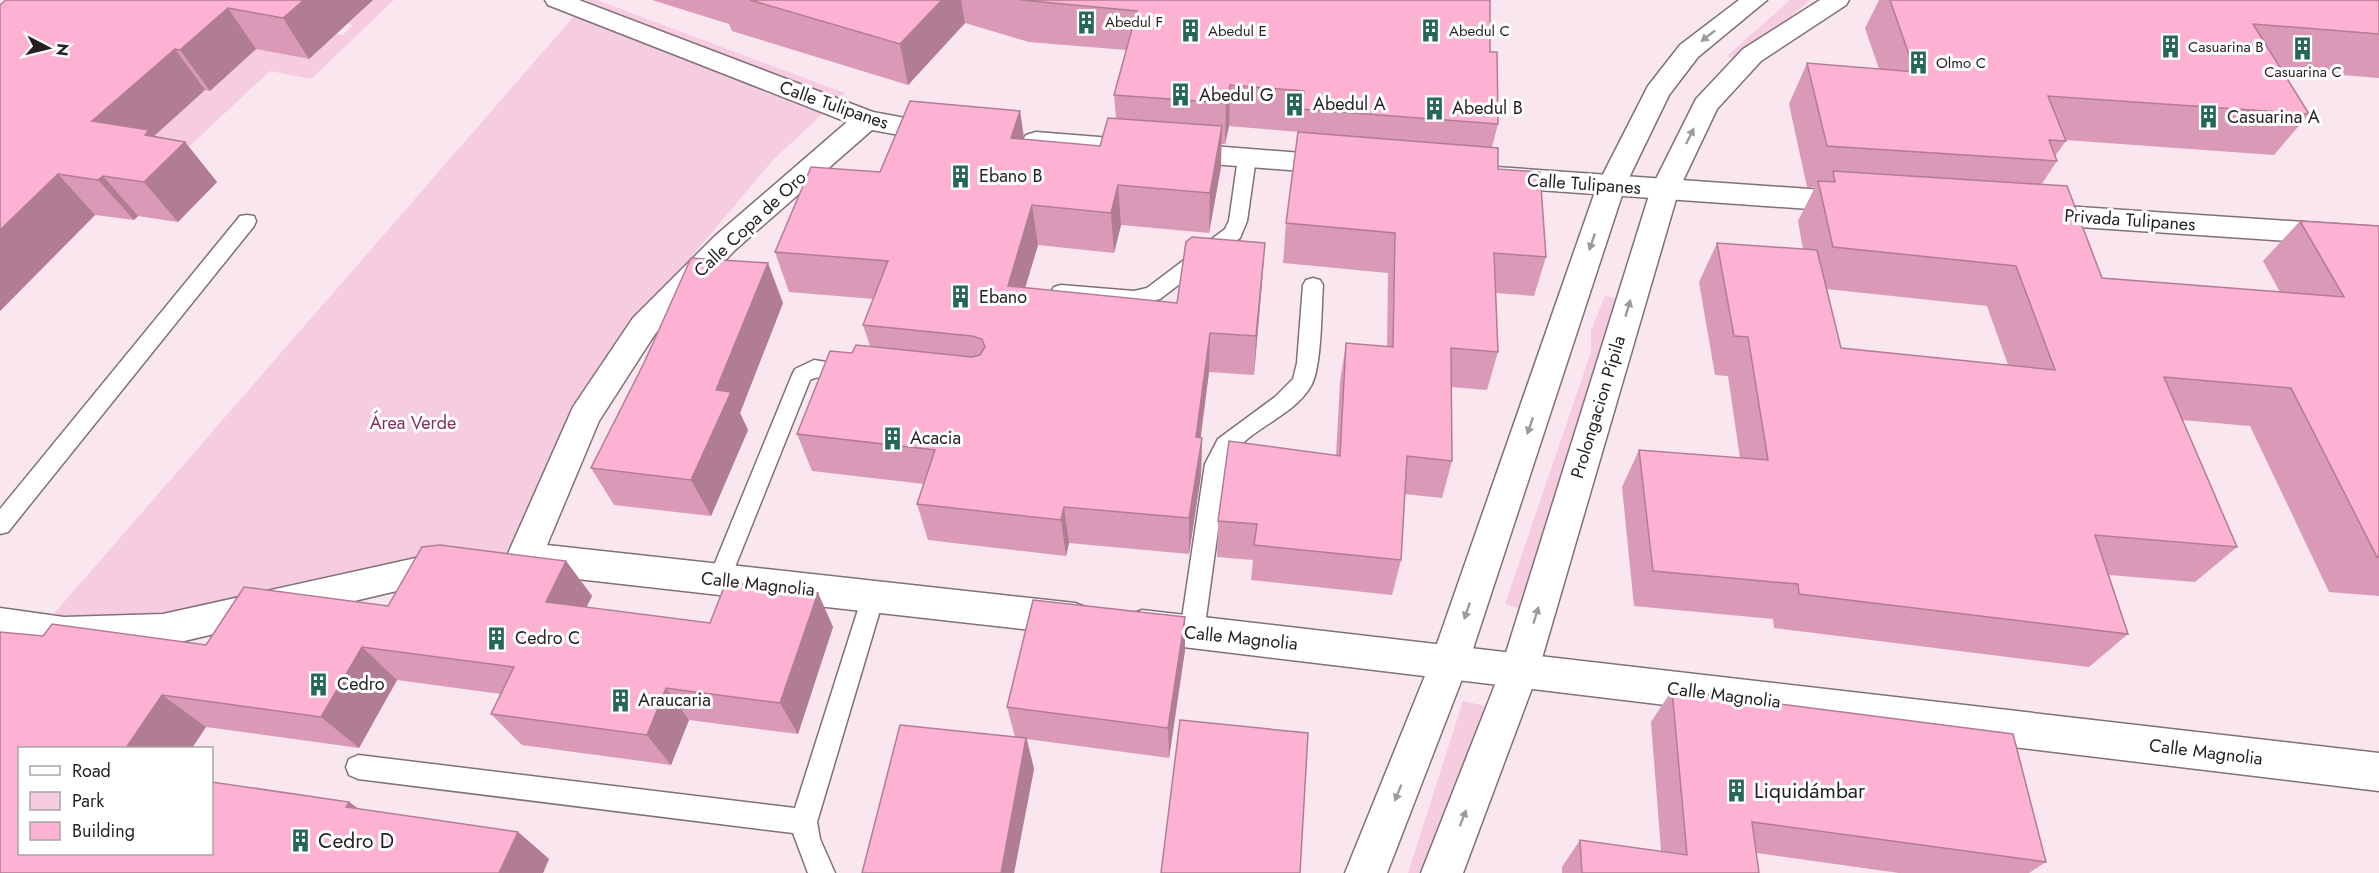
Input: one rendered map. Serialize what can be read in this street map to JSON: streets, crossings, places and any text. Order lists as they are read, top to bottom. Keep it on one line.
{"streets":{"street":["Calle Tulipanes","Privada Tulipanes","Calle Copa de Oro","Prolongacion Pípila","Calle Magnolia"]},"crossings":[["Calle Tulipanes","Calle Copa de Oro"],["Calle Tulipanes","Prolongacion Pípila"],["Calle Copa de Oro","Calle Magnolia"],["Prolongacion Pípila","Calle Magnolia"]],"parks":["Área Verde"],"places":{"building":["Abedul F","Abedul E","Abedul C","Casuarina B","Casuarina C","Olmo C","Abedul G","Abedul A","Abedul B","Casuarina A","Ebano B","Ebano","Acacia","Cedro C","Cedro","Araucaria","Liquidámbar","Cedro D"]},"legend":["Road","Park","Building"],"north":"right"}
